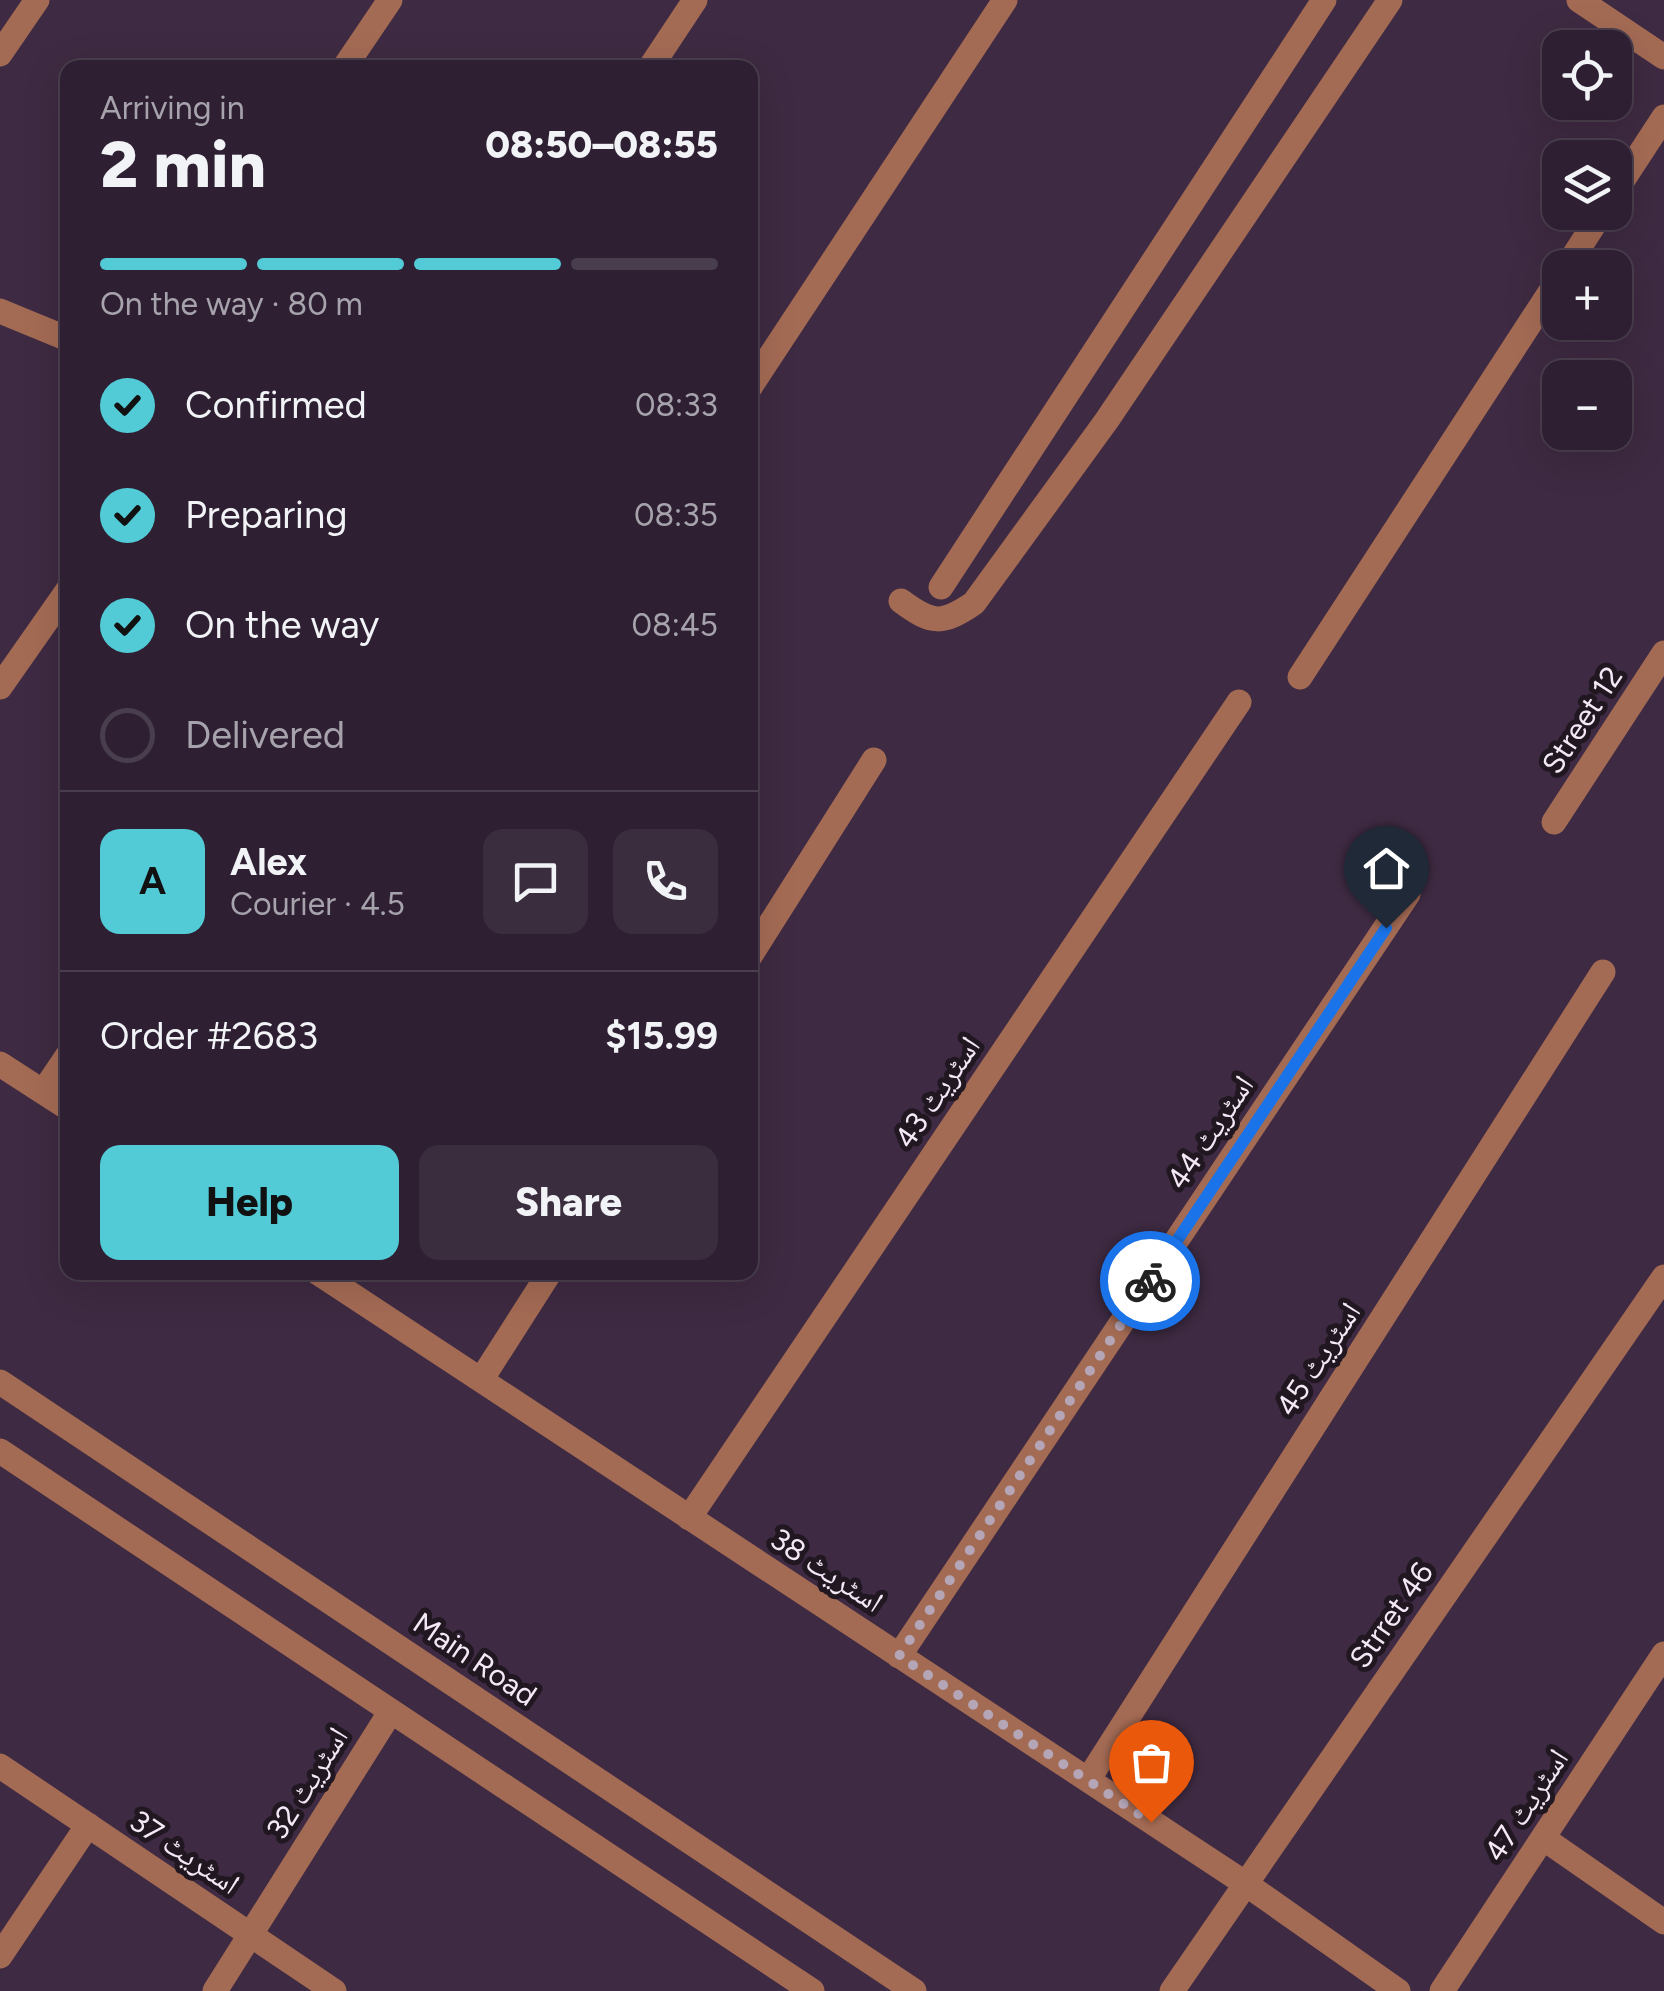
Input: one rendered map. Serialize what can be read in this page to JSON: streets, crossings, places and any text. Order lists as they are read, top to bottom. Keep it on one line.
{"streets":{"street":["Street 12","اسٹریٹ 43","اسٹریٹ 44","اسٹریٹ 45","اسٹریٹ 38","Strret 46","Main Road","اسٹریٹ 32","اسٹریٹ 47","اسٹریٹ 37"]},"crossings":[["اسٹریٹ 43","اسٹریٹ 38"],["اسٹریٹ 44","اسٹریٹ 38"],["اسٹریٹ 45","اسٹریٹ 38"],["اسٹریٹ 38","Strret 46"],["اسٹریٹ 32","اسٹریٹ 37"]],"page":{"map_buttons":["+","−"],"heading":["2 min","Arriving in","08:50–08:55"],"panel":["Alex","Courier · 4.5","Order #2683","$15.99"],"bar":"On the way · 80 m","list":[["Confirmed","08:33"],["Preparing","08:35"],["On the way","08:45"],"Delivered"],"round":"A","buttons":["Help","Share"]}}
